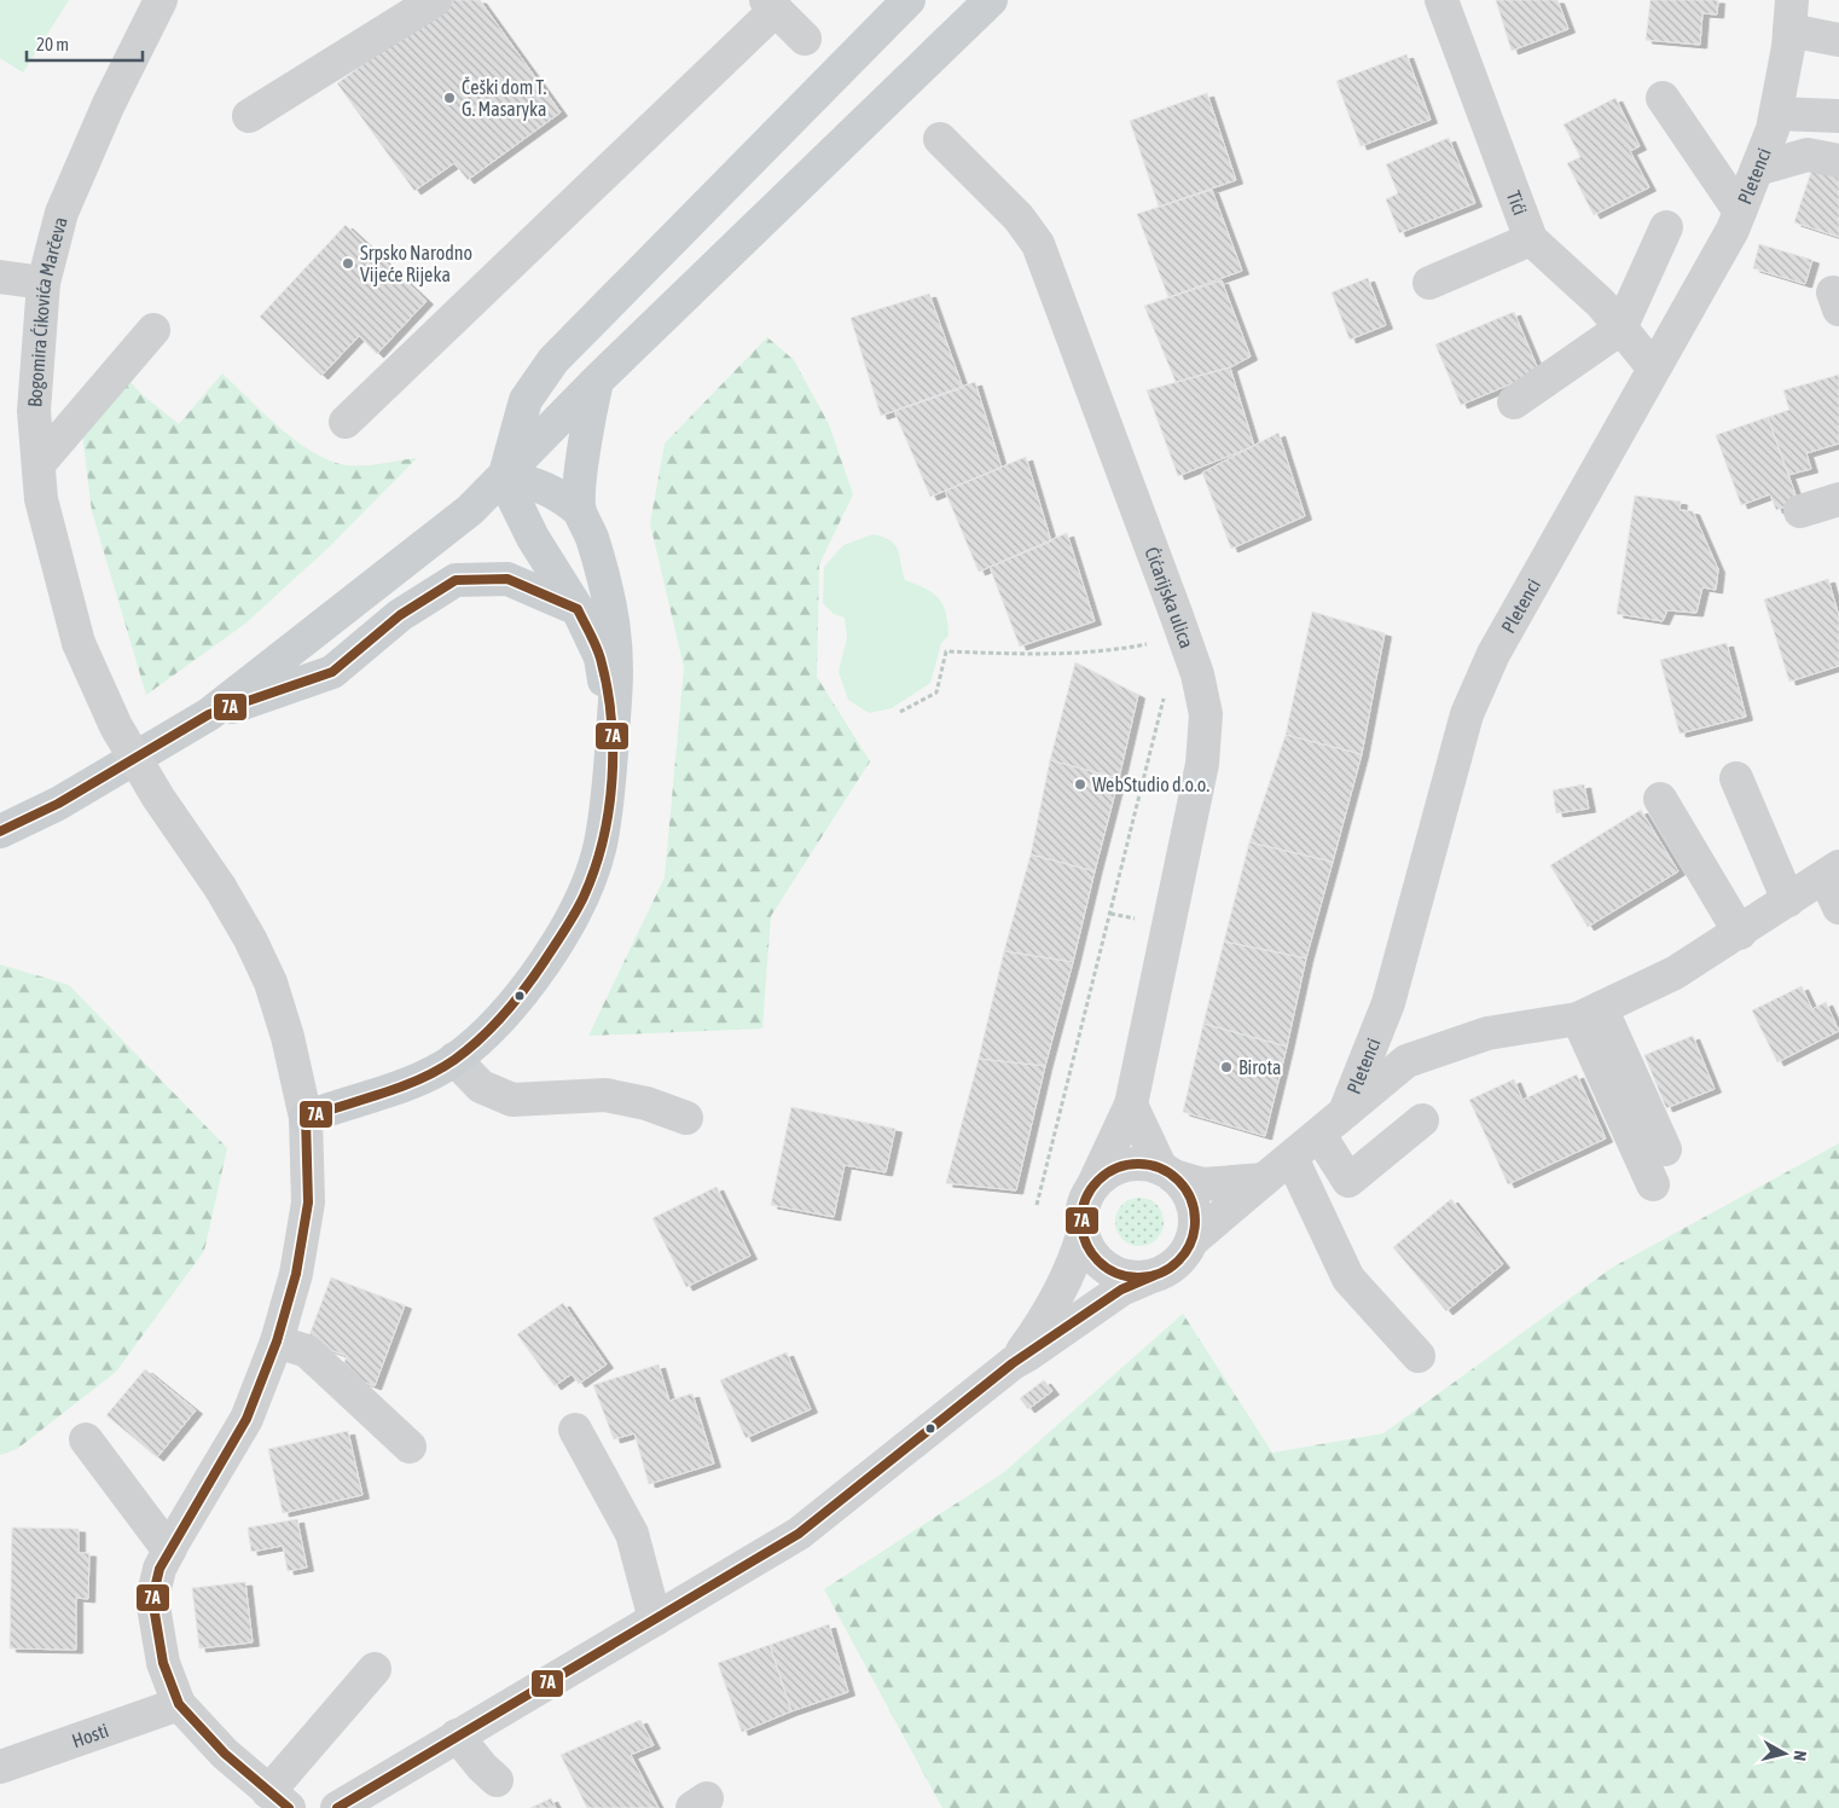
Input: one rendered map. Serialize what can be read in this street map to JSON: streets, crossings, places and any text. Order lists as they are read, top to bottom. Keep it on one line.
{"streets":{"street":["Pletenci","Tići","Bogomira Ćikovića Marčeva","Ćićarijska ulica","Hosti"]},"crossings":[["Pletenci","Tići"],["Pletenci","Ćićarijska ulica"]],"places":["Češki dom T. G. Masaryka","Srpsko Narodno Vijeće Rijeka","WebStudio d.o.o.","Birota"],"lines":["transit line 7A"],"scale_bar":"20 m","north":"right"}
